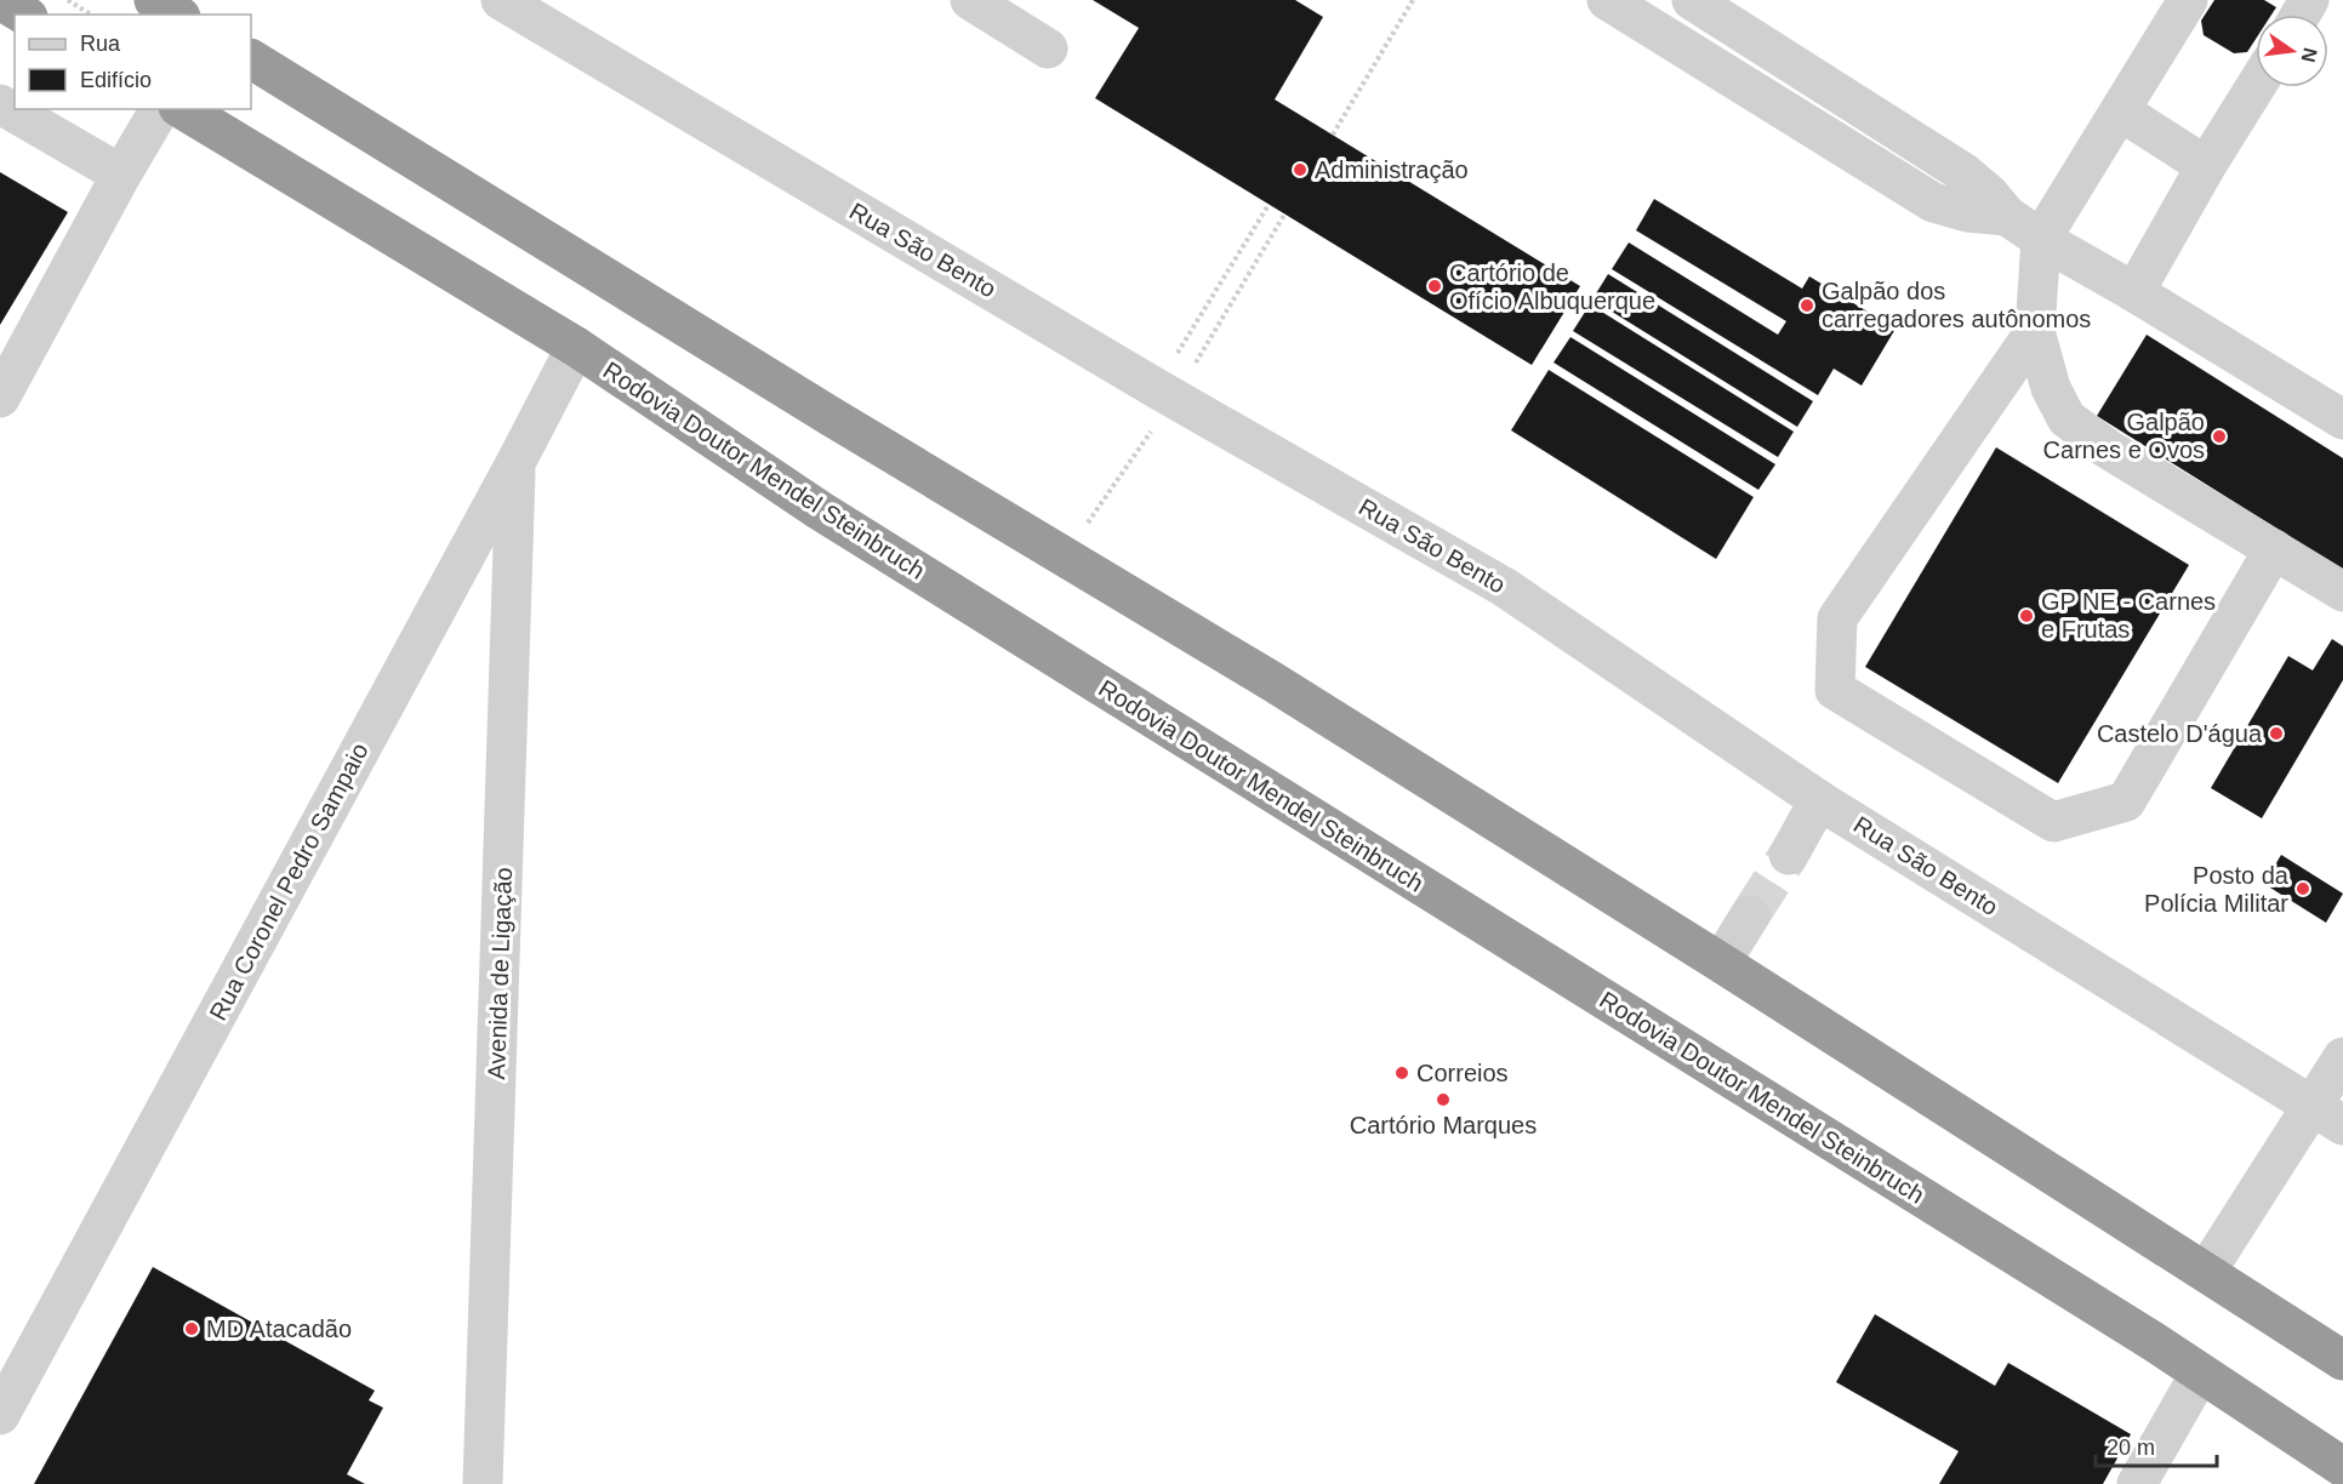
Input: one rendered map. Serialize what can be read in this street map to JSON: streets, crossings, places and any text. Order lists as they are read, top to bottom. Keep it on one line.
{"streets":{"highway":["Rodovia Doutor Mendel Steinbruch"],"street":["Rua São Bento","Rua Coronel Pedro Sampaio","Avenida de Ligação"]},"crossings":[["Rodovia Doutor Mendel Steinbruch","Rua Coronel Pedro Sampaio"],["Rua Coronel Pedro Sampaio","Avenida de Ligação"]],"places":["Administração","Cartório de Ofício Albuquerque","Galpão dos carregadores autônomos","Galpão Carnes e Ovos","GP NE - Carnes e Frutas","Castelo D'água","Posto da Polícia Militar","Correios","Cartório Marques","MD Atacadão"],"legend":["Rua","Edifício"],"scale_bar":"20 m","north":"right"}
